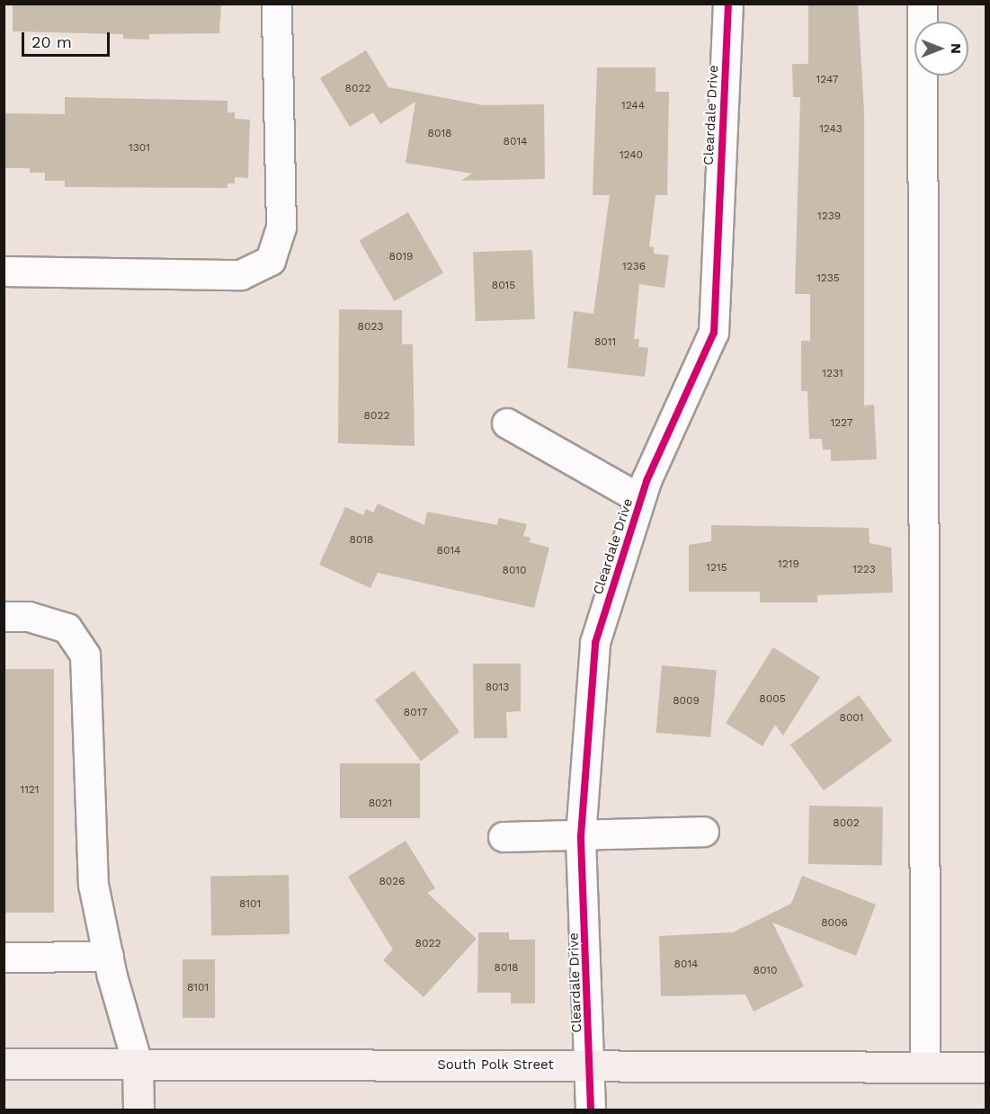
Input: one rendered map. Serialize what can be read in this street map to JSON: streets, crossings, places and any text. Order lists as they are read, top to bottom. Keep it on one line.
{"streets":{"main road":["South Polk Street"],"street":["Cleardale Drive"]},"crossings":[["Cleardale Drive","South Polk Street"]],"house_numbers":["1247","8022","1244","1243","8018","8014","1301","1240","1239","8019","1236","1235","8015","8023","8011","1231","8022","1227","8018","8014","1219","1215","1223","8010","8013","8005","8009","8017","8001","1121","8021","8002","8026","8101","8006","8022","8014","8018","8010","8101"],"scale_bar":"20 m","north":"right"}
